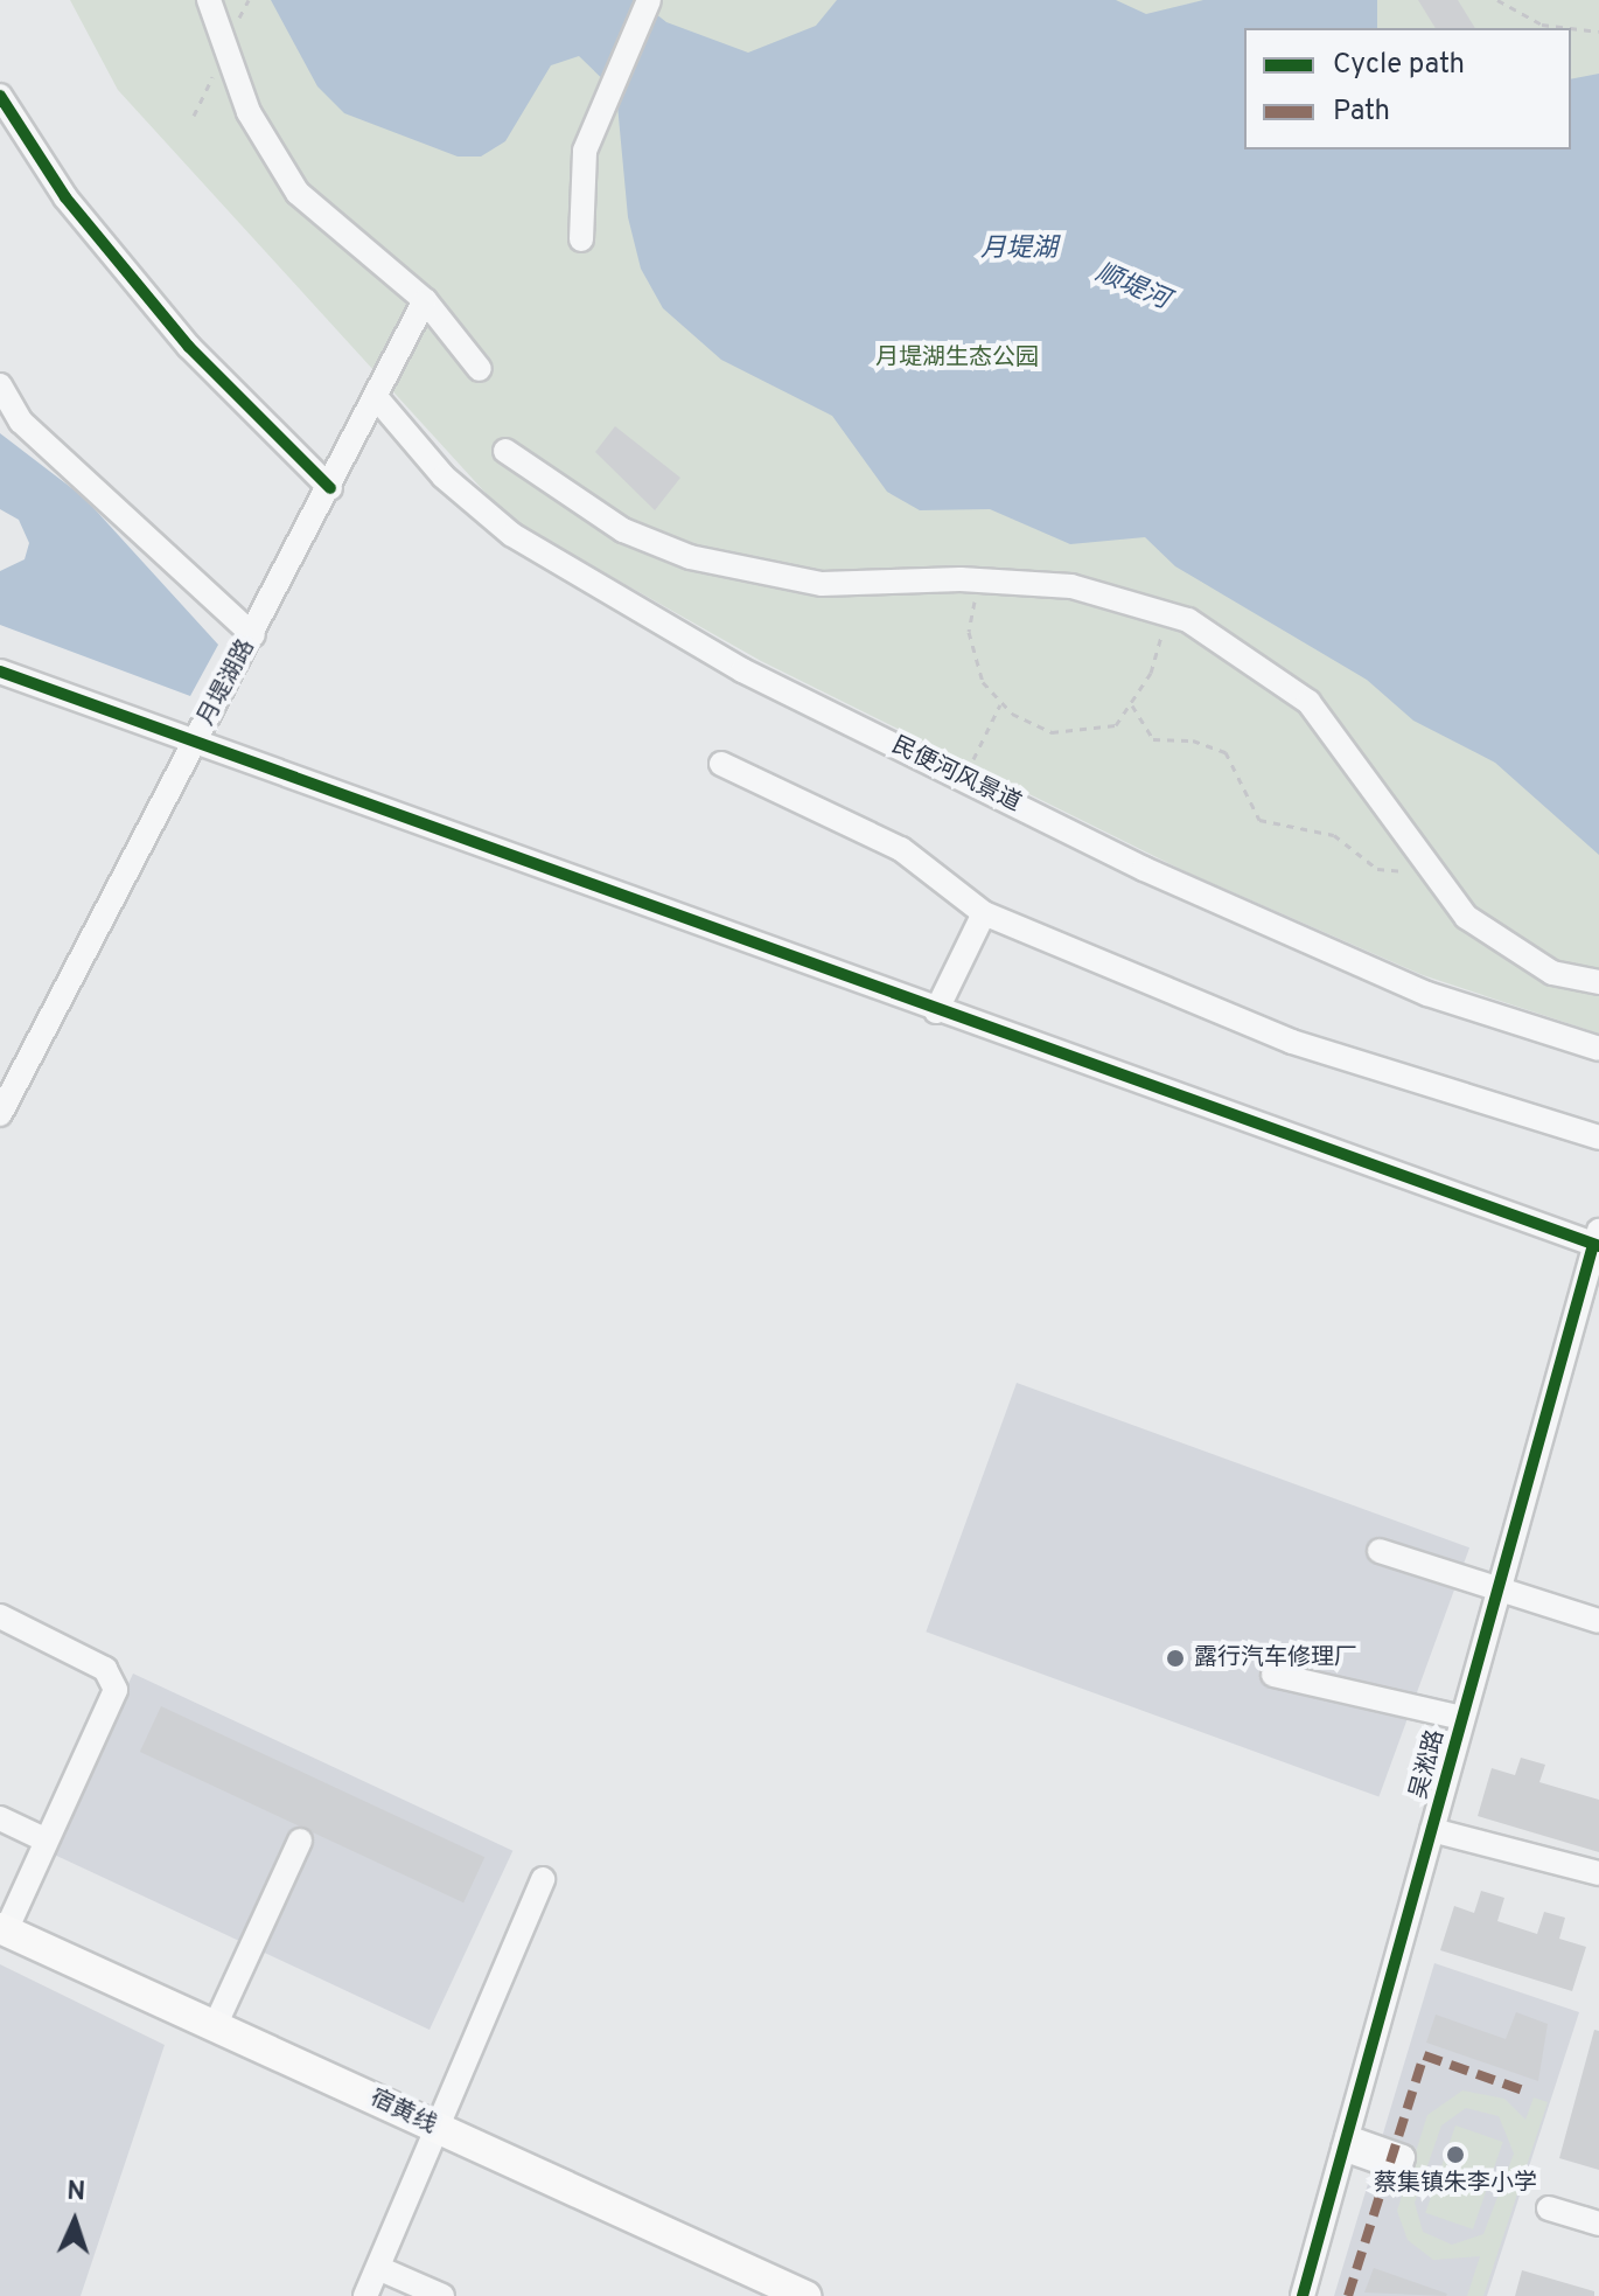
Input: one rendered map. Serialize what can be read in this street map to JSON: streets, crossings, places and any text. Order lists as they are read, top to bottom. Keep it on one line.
{"streets":{"main road":["宿黄线"],"street":["月堤湖路","民便河风景道","吴淞路"]},"crossings":[["月堤湖路","民便河风景道"]],"water":["月堤湖","顺堤河"],"parks":["月堤湖生态公园"],"places":["露行汽车修理厂","蔡集镇朱李小学"],"legend":["Cycle path","Path"],"north":"top"}
